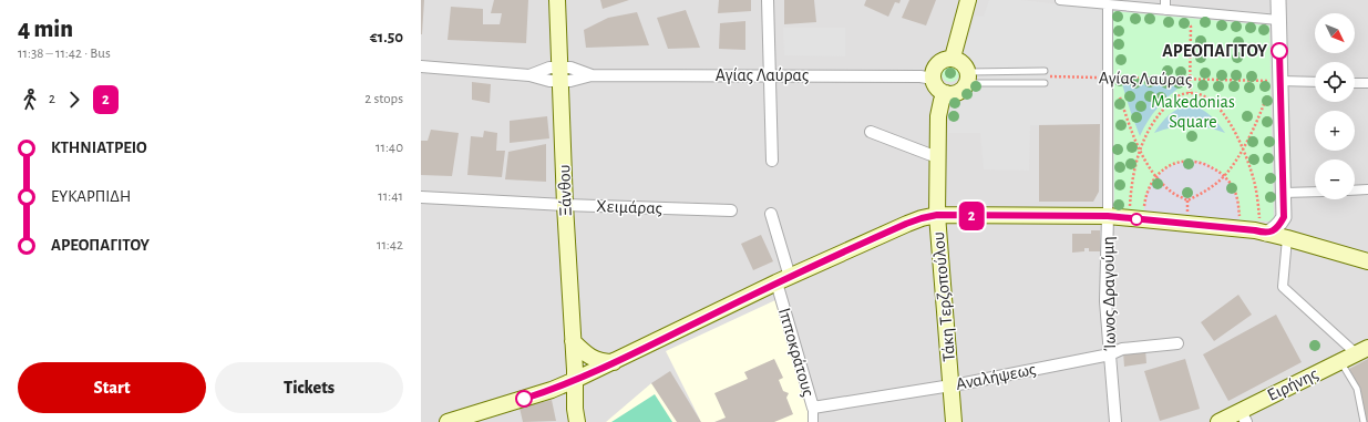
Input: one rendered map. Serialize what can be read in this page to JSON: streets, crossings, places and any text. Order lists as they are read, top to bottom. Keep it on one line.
{"streets":{"main road":["Ξάνθου","Τάκη Τερζοπούλου","Ειρήνης"],"street":["Αγίας Λαύρας","Χειμάρας","Ίωνος Δραγούμη","Ιπποκράτους","Αναλήψεως"]},"crossings":[["Αγίας Λαύρας","Ξάνθου"],["Αγίας Λαύρας","Ίωνος Δραγούμη"],["Αγίας Λαύρας","Τάκη Τερζοπούλου"],["Ξάνθου","Χειμάρας"],["Ίωνος Δραγούμη","Αναλήψεως"],["Τάκη Τερζοπούλου","Αναλήψεως"],["Ιπποκράτους","Αναλήψεως"]],"parks":["Makedonias Square"],"places":["ΑΡΕΟΠΑΓΙΤΟΥ"],"lines":["bus line 2"],"north":"bottom right","page":{"heading":["4 min","11:38 – 11:42 · Bus","€1.50"],"on_map":"2","map_buttons":["+","−"],"legs":["2","2","2 stops"],"list":[{"name":"ΚΤΗΝΙΑΤΡΕΙΟ","value":"11:40"},{"name":"ΕΥΚΑΡΠΙΔΗ","value":"11:41"},{"name":"ΑΡΕΟΠΑΓΙΤΟΥ","value":"11:42"}],"buttons":["Start","Tickets"]}}
